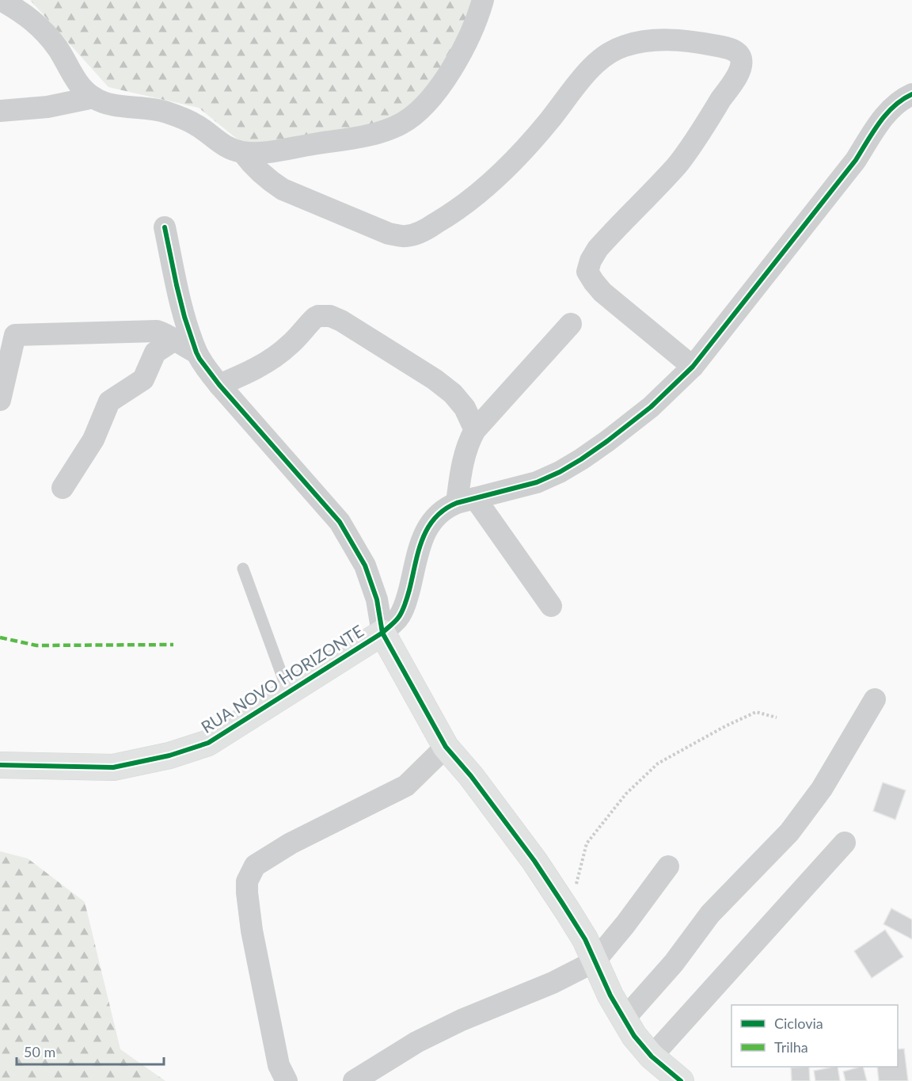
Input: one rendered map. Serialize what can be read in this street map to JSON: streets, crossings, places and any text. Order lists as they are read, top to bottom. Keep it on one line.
{"streets":{"street":["RUA NOVO HORIZONTE"]},"legend":["Ciclovia","Trilha"],"scale_bar":"50 m"}
